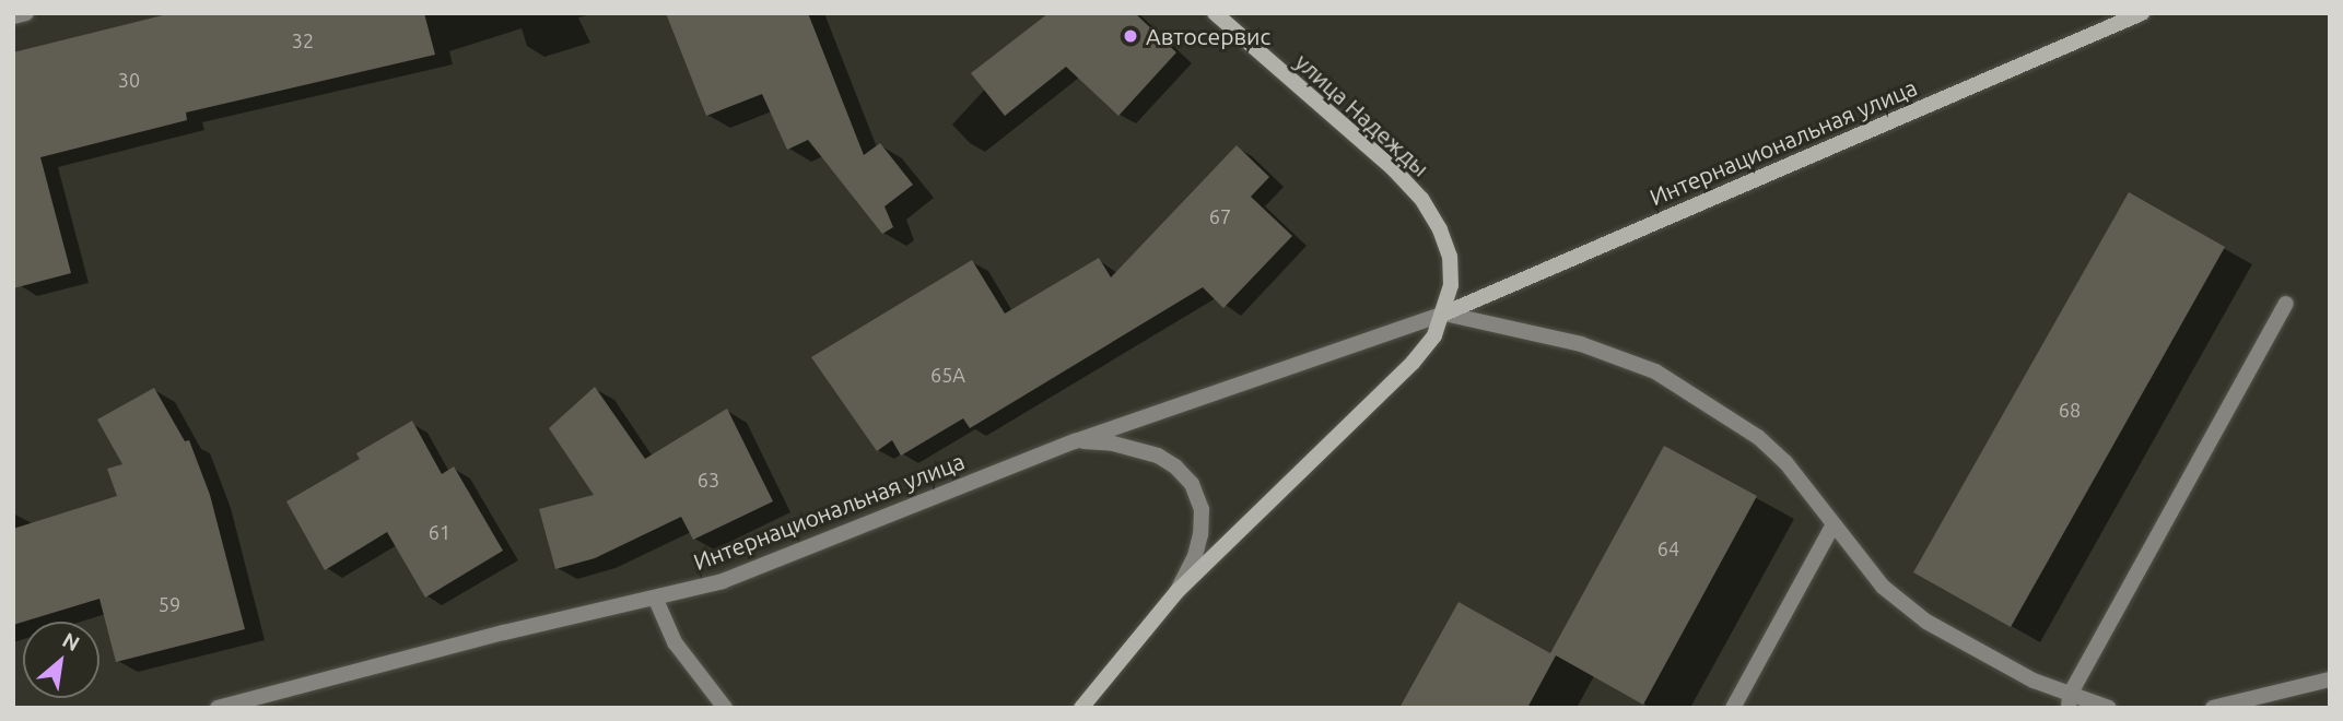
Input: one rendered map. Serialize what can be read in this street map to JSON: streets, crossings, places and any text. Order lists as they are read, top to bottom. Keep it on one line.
{"streets":{"street":["улица Надежды","Интернациональная улица"]},"crossings":[["улица Надежды","Интернациональная улица"]],"places":["Автосервис"],"house_numbers":["32","30","67","65А","68","63","61","64","59"],"north":"top right"}
